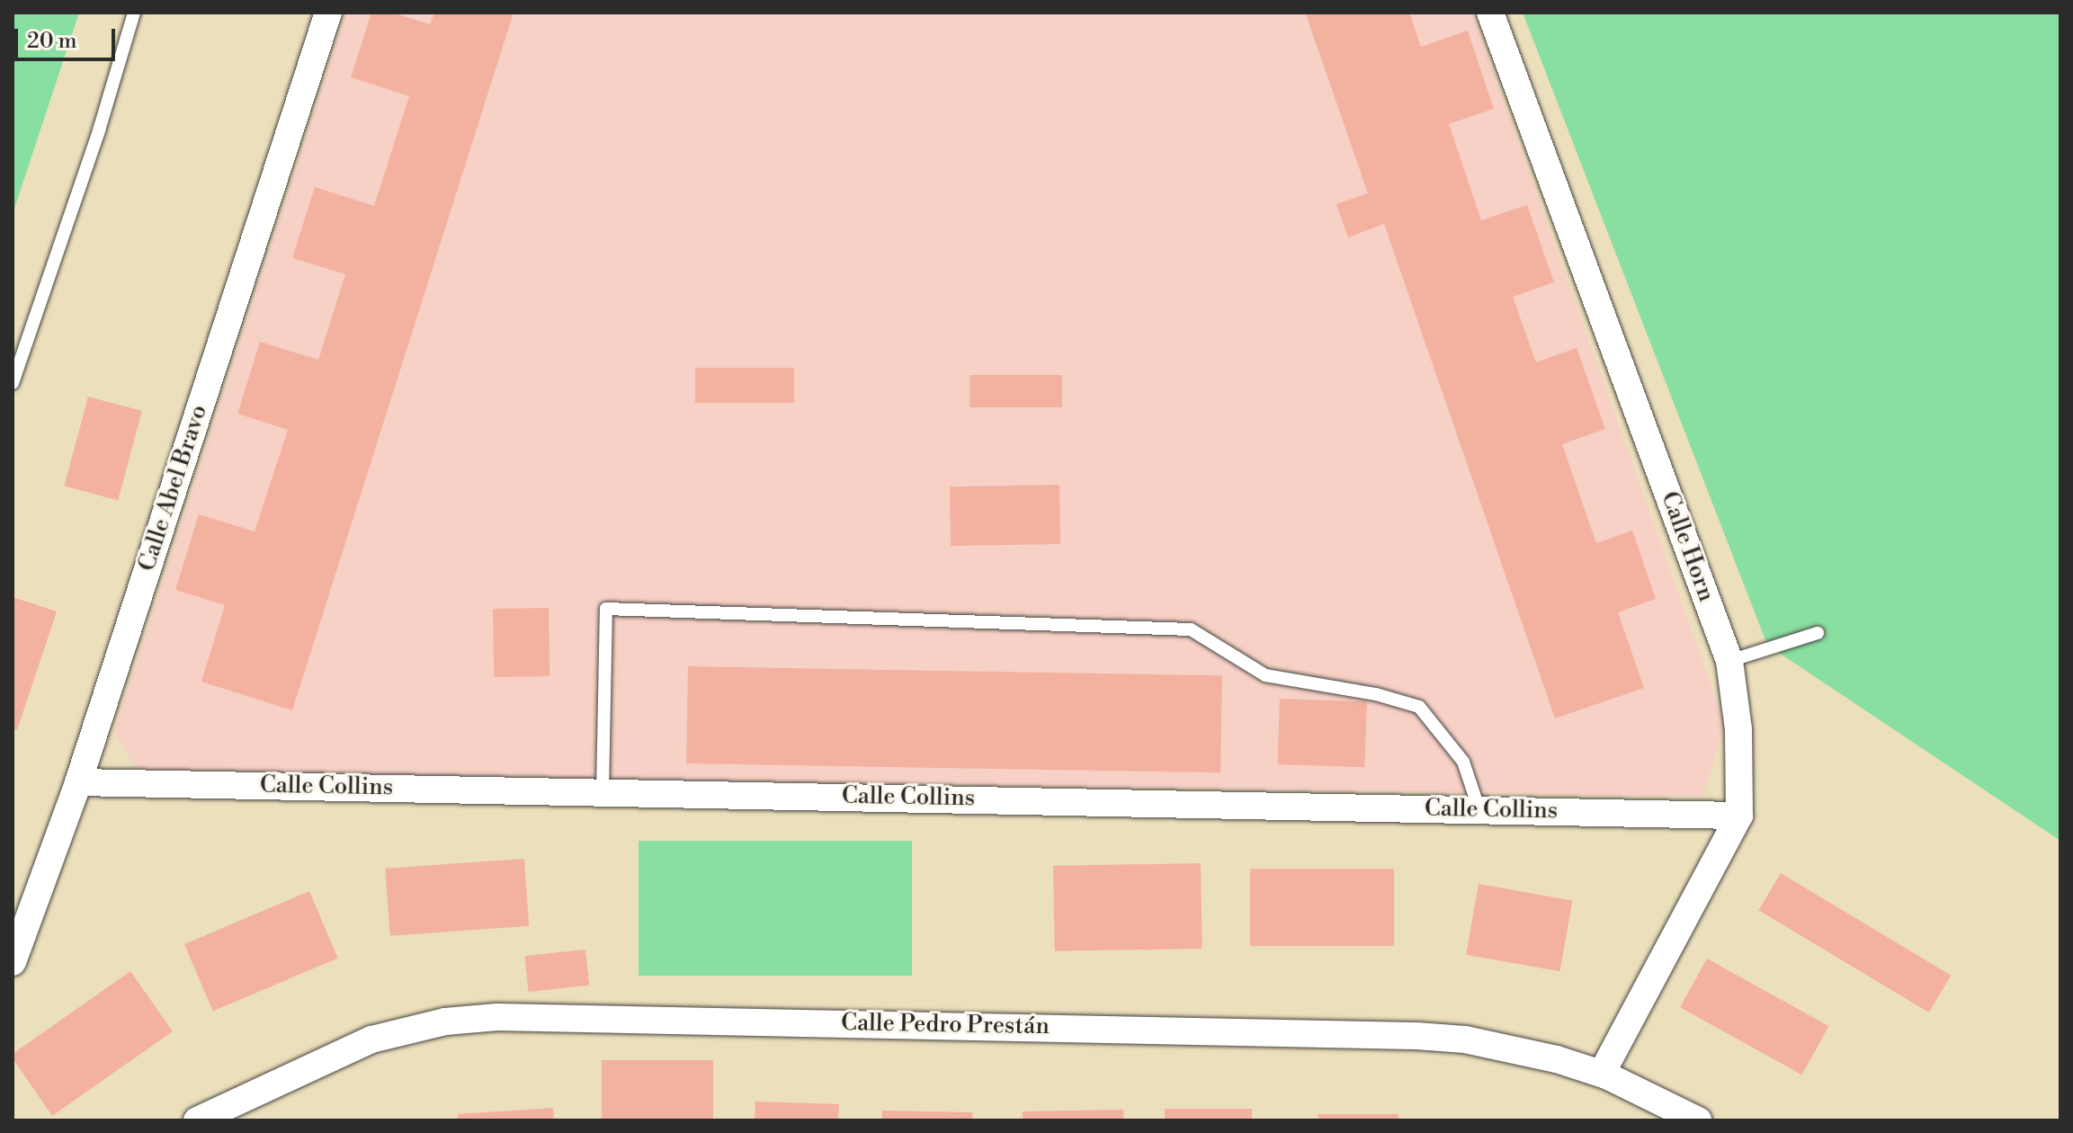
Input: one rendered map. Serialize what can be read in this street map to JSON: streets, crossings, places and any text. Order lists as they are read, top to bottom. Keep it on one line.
{"streets":{"street":["Calle Abel Bravo","Calle Horn","Calle Collins","Calle Pedro Prestán"]},"crossings":[["Calle Abel Bravo","Calle Collins"],["Calle Horn","Calle Collins"],["Calle Horn","Calle Pedro Prestán"]],"scale_bar":"20 m"}
